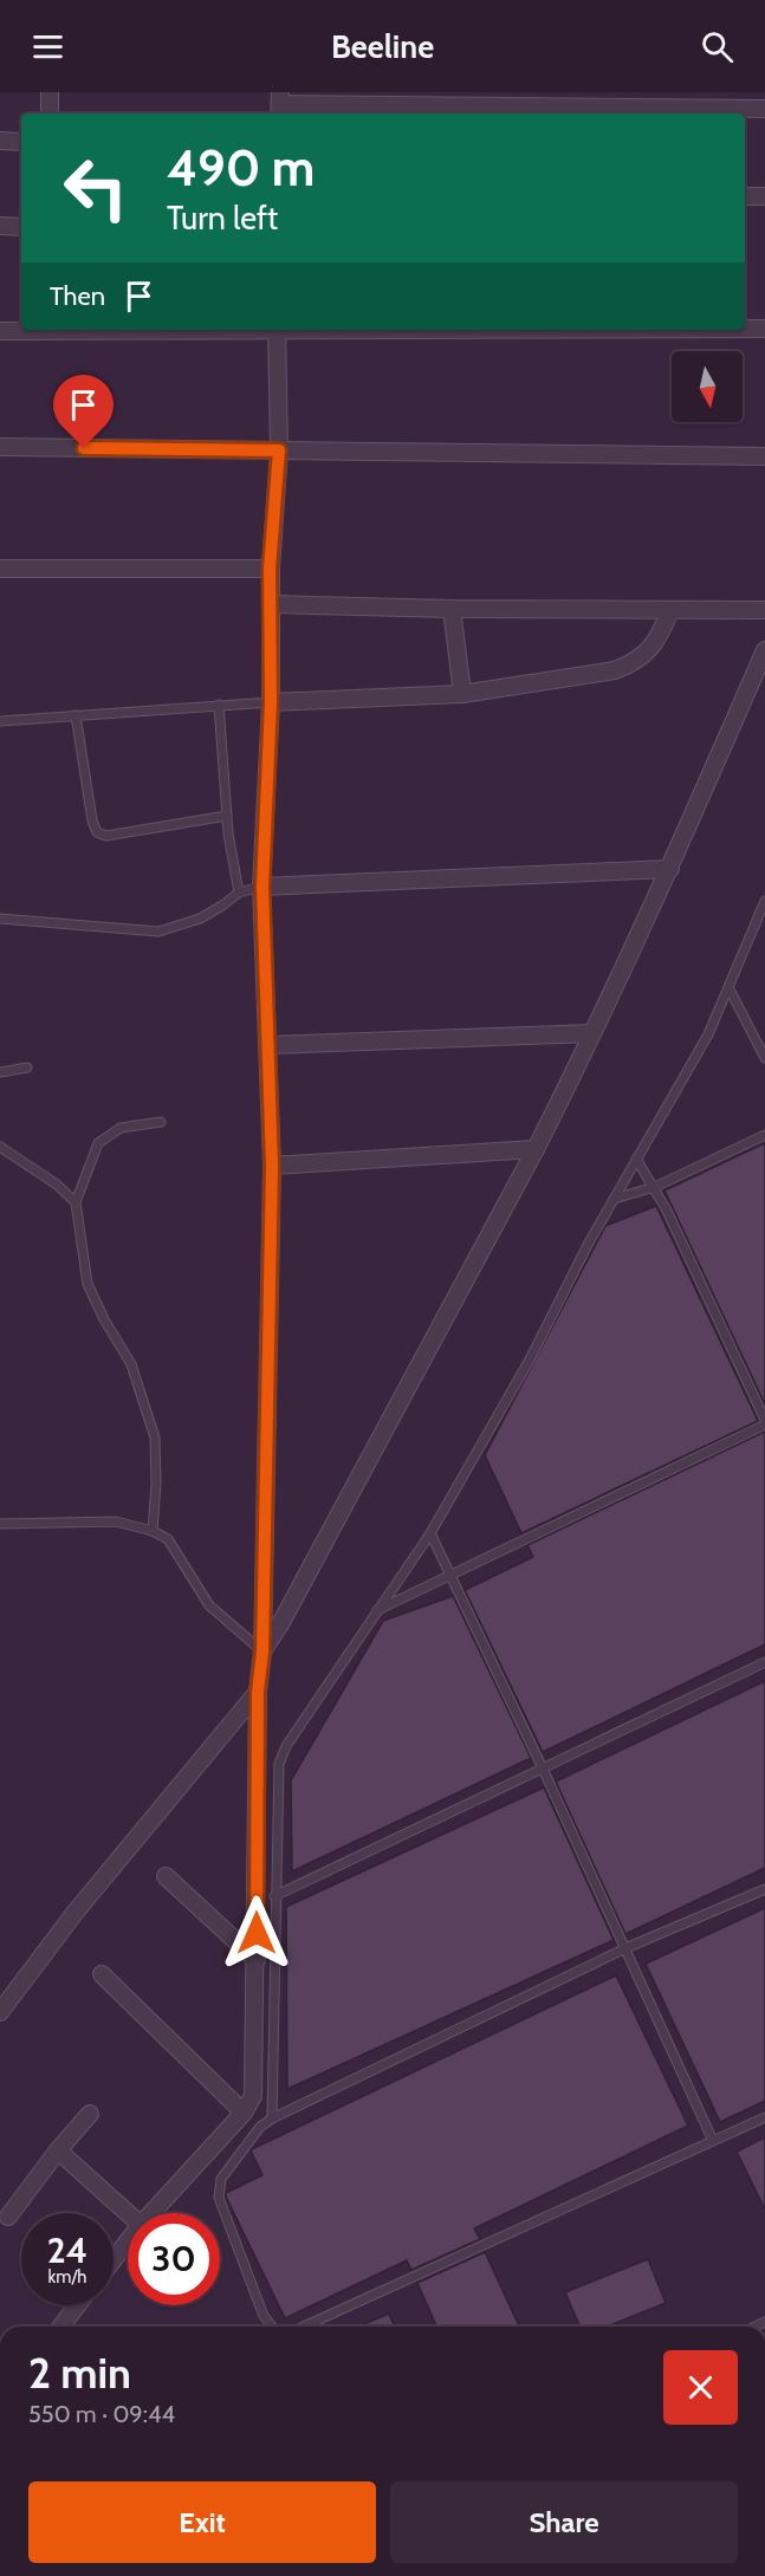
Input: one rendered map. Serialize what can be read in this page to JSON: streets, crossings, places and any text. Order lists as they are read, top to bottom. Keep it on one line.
{"north":"bottom","page":{"header":"Beeline","turn":["490 m","Turn left"],"then":"Then","speed":"24 km/h","limit":"30","heading":["2 min","550 m · 09:44"],"buttons":["Exit","Share"]}}
